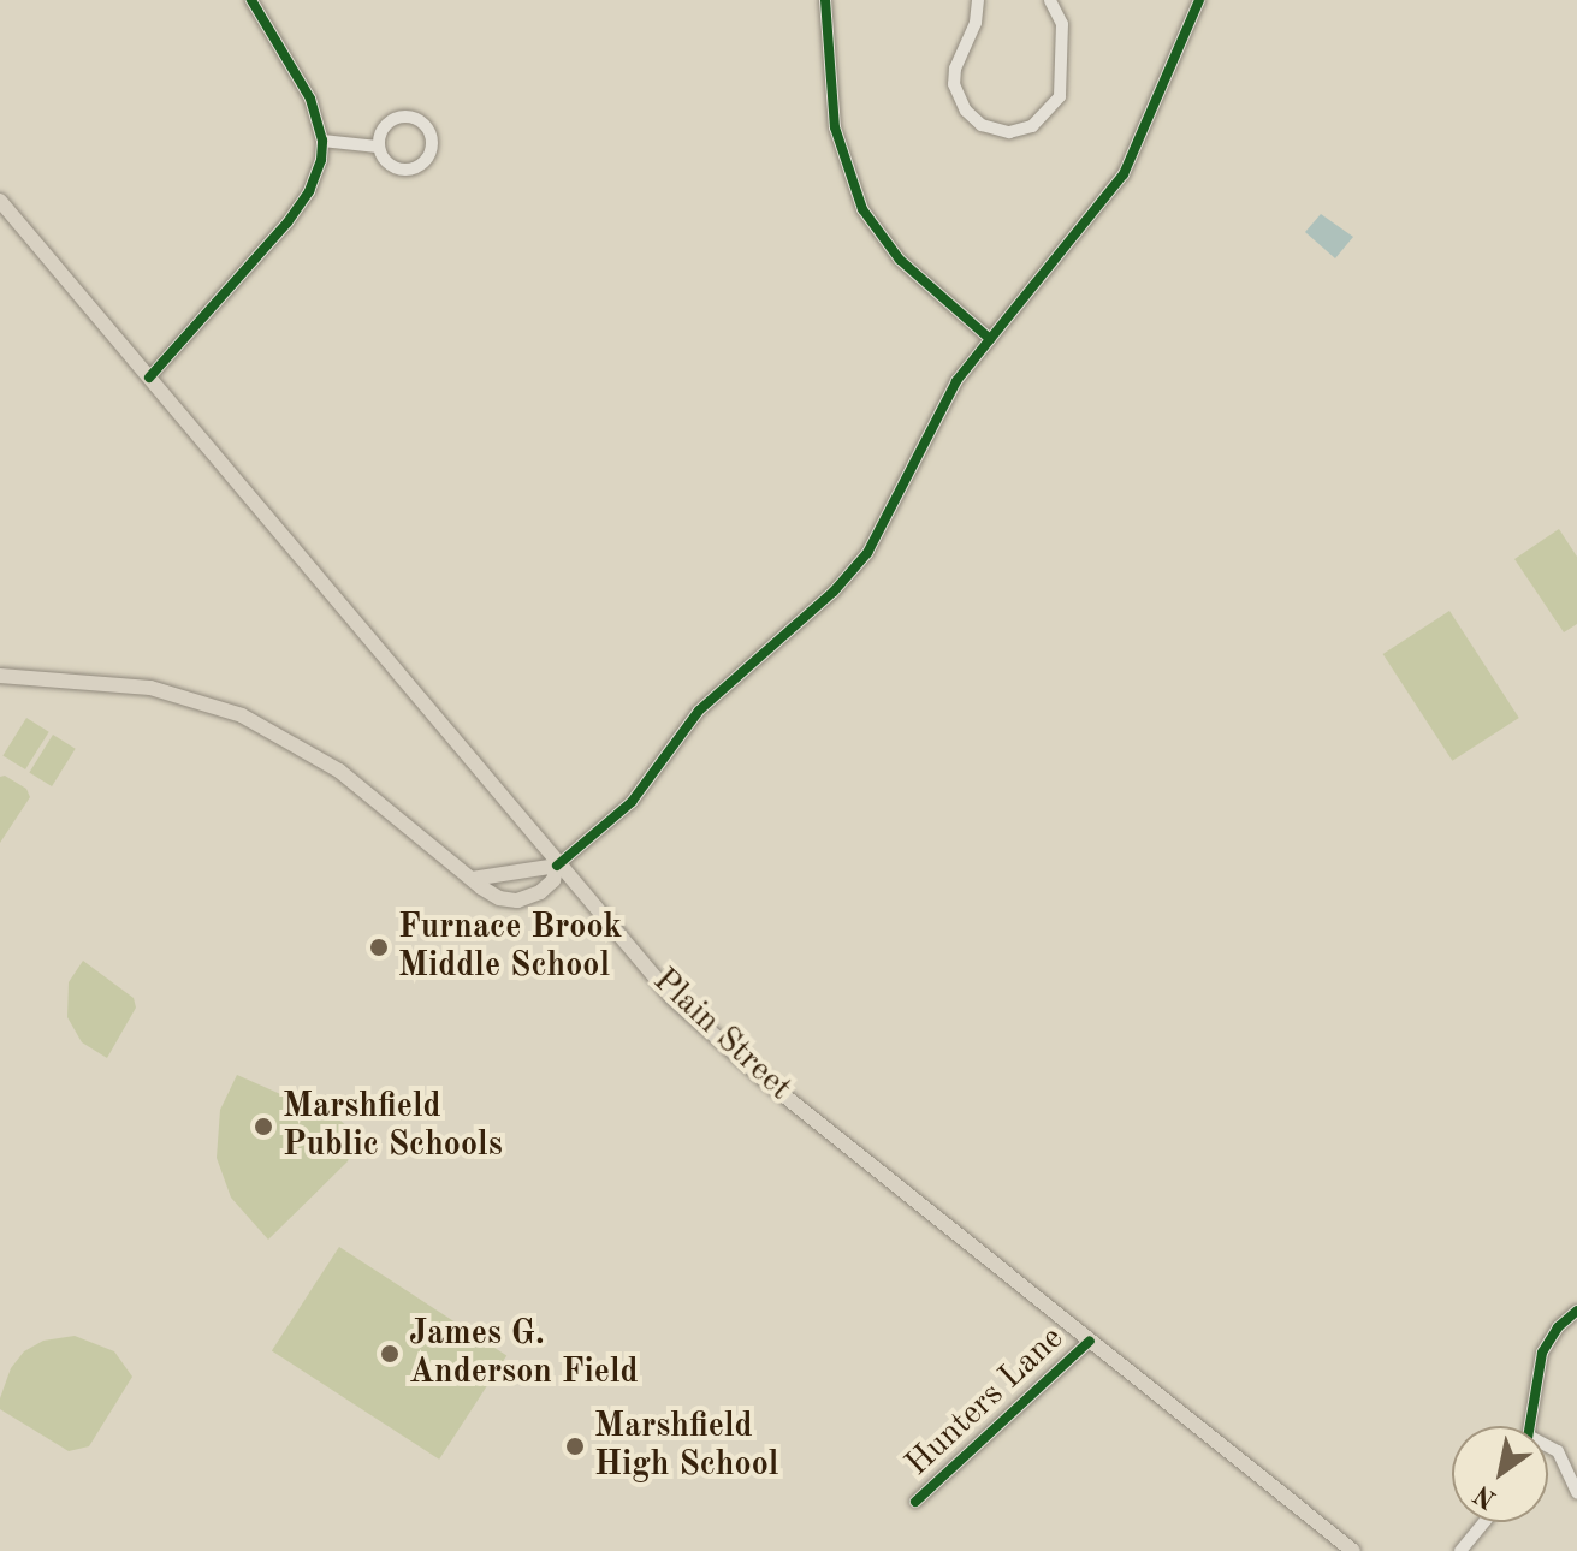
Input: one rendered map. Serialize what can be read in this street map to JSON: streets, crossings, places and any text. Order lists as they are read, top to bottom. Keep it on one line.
{"streets":{"main road":["Plain Street"],"street":["Hunters Lane"]},"crossings":[["Plain Street","Hunters Lane"]],"places":["Furnace Brook Middle School","Marshfield Public Schools","James G. Anderson Field","Marshfield High School"],"north":"bottom left"}
